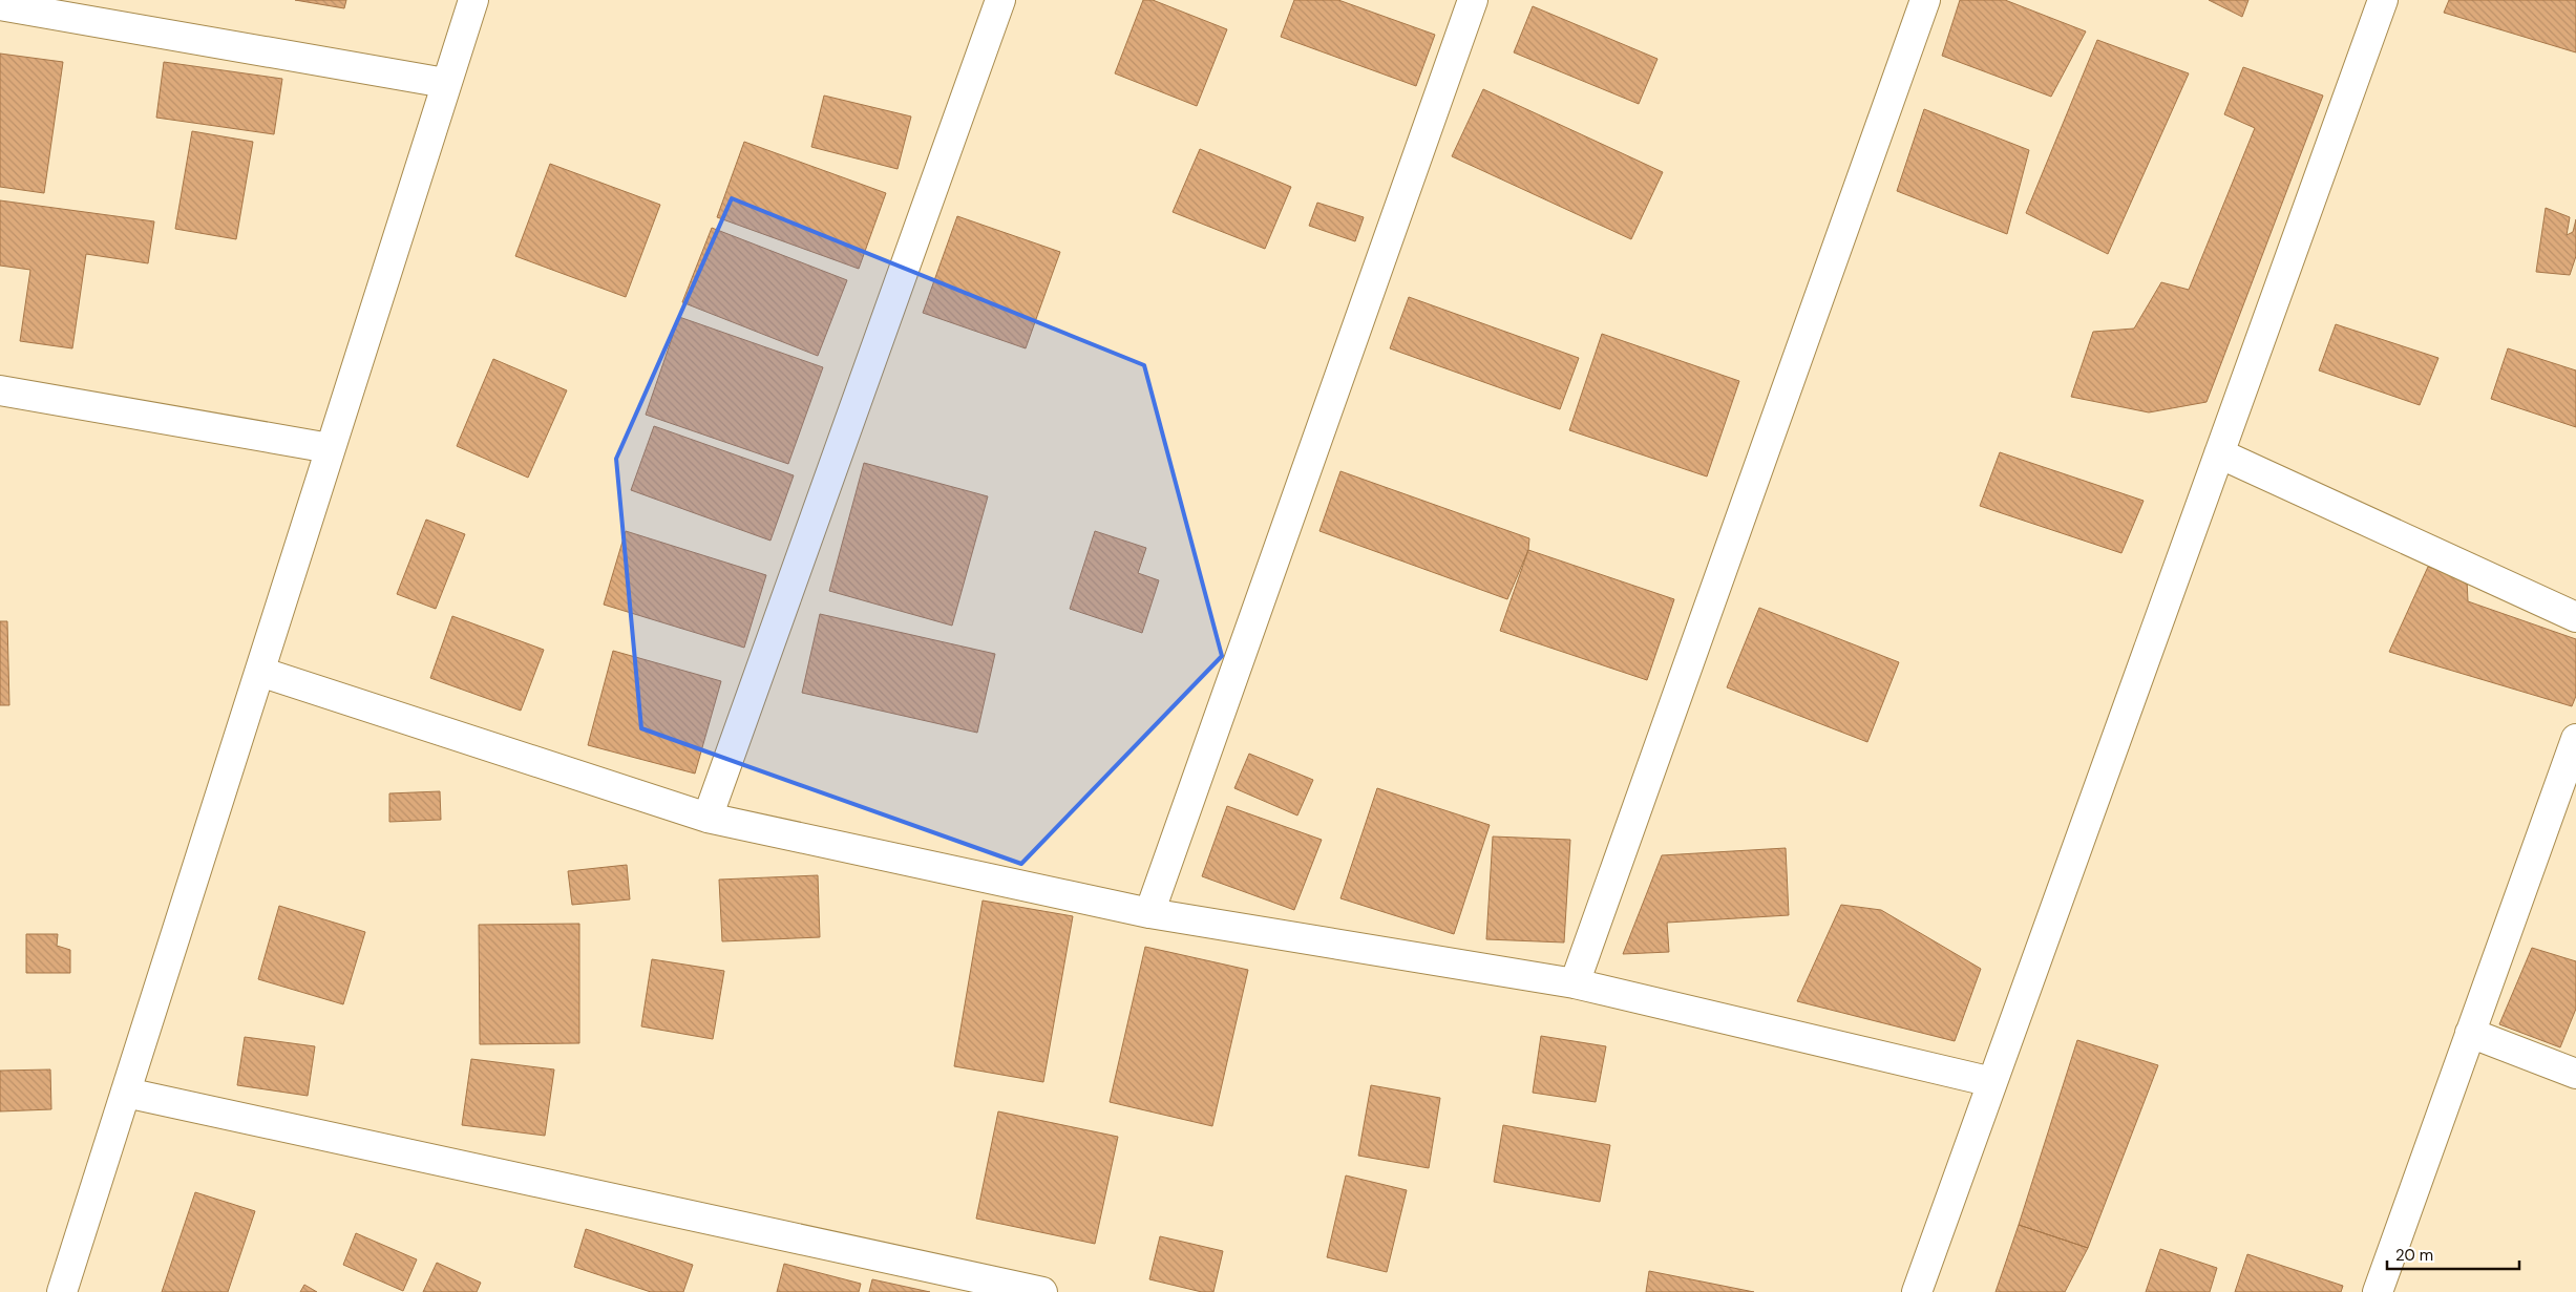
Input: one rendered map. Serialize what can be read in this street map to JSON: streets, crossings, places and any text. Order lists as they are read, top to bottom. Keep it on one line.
{"scale_bar":"20 m"}
